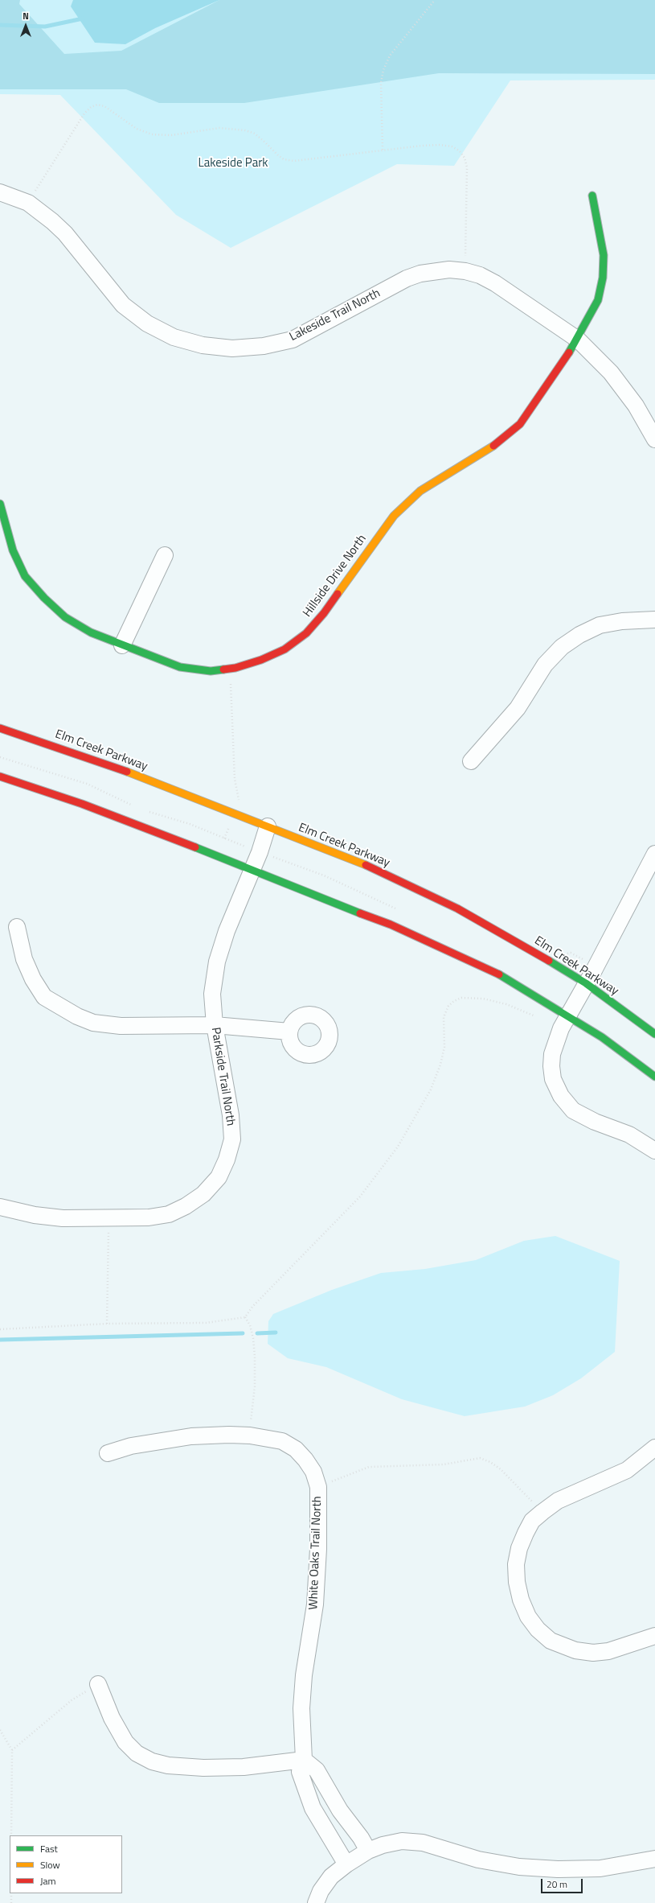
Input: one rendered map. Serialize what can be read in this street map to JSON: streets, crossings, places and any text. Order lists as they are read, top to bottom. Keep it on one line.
{"streets":{"street":["Lakeside Trail North","Hillside Drive North","Elm Creek Parkway","Parkside Trail North","White Oaks Trail North"]},"crossings":[["Lakeside Trail North","Hillside Drive North"],["Elm Creek Parkway","Parkside Trail North"]],"parks":["Lakeside Park"],"legend":["Fast","Slow","Jam"],"scale_bar":"20 m","north":"top"}
